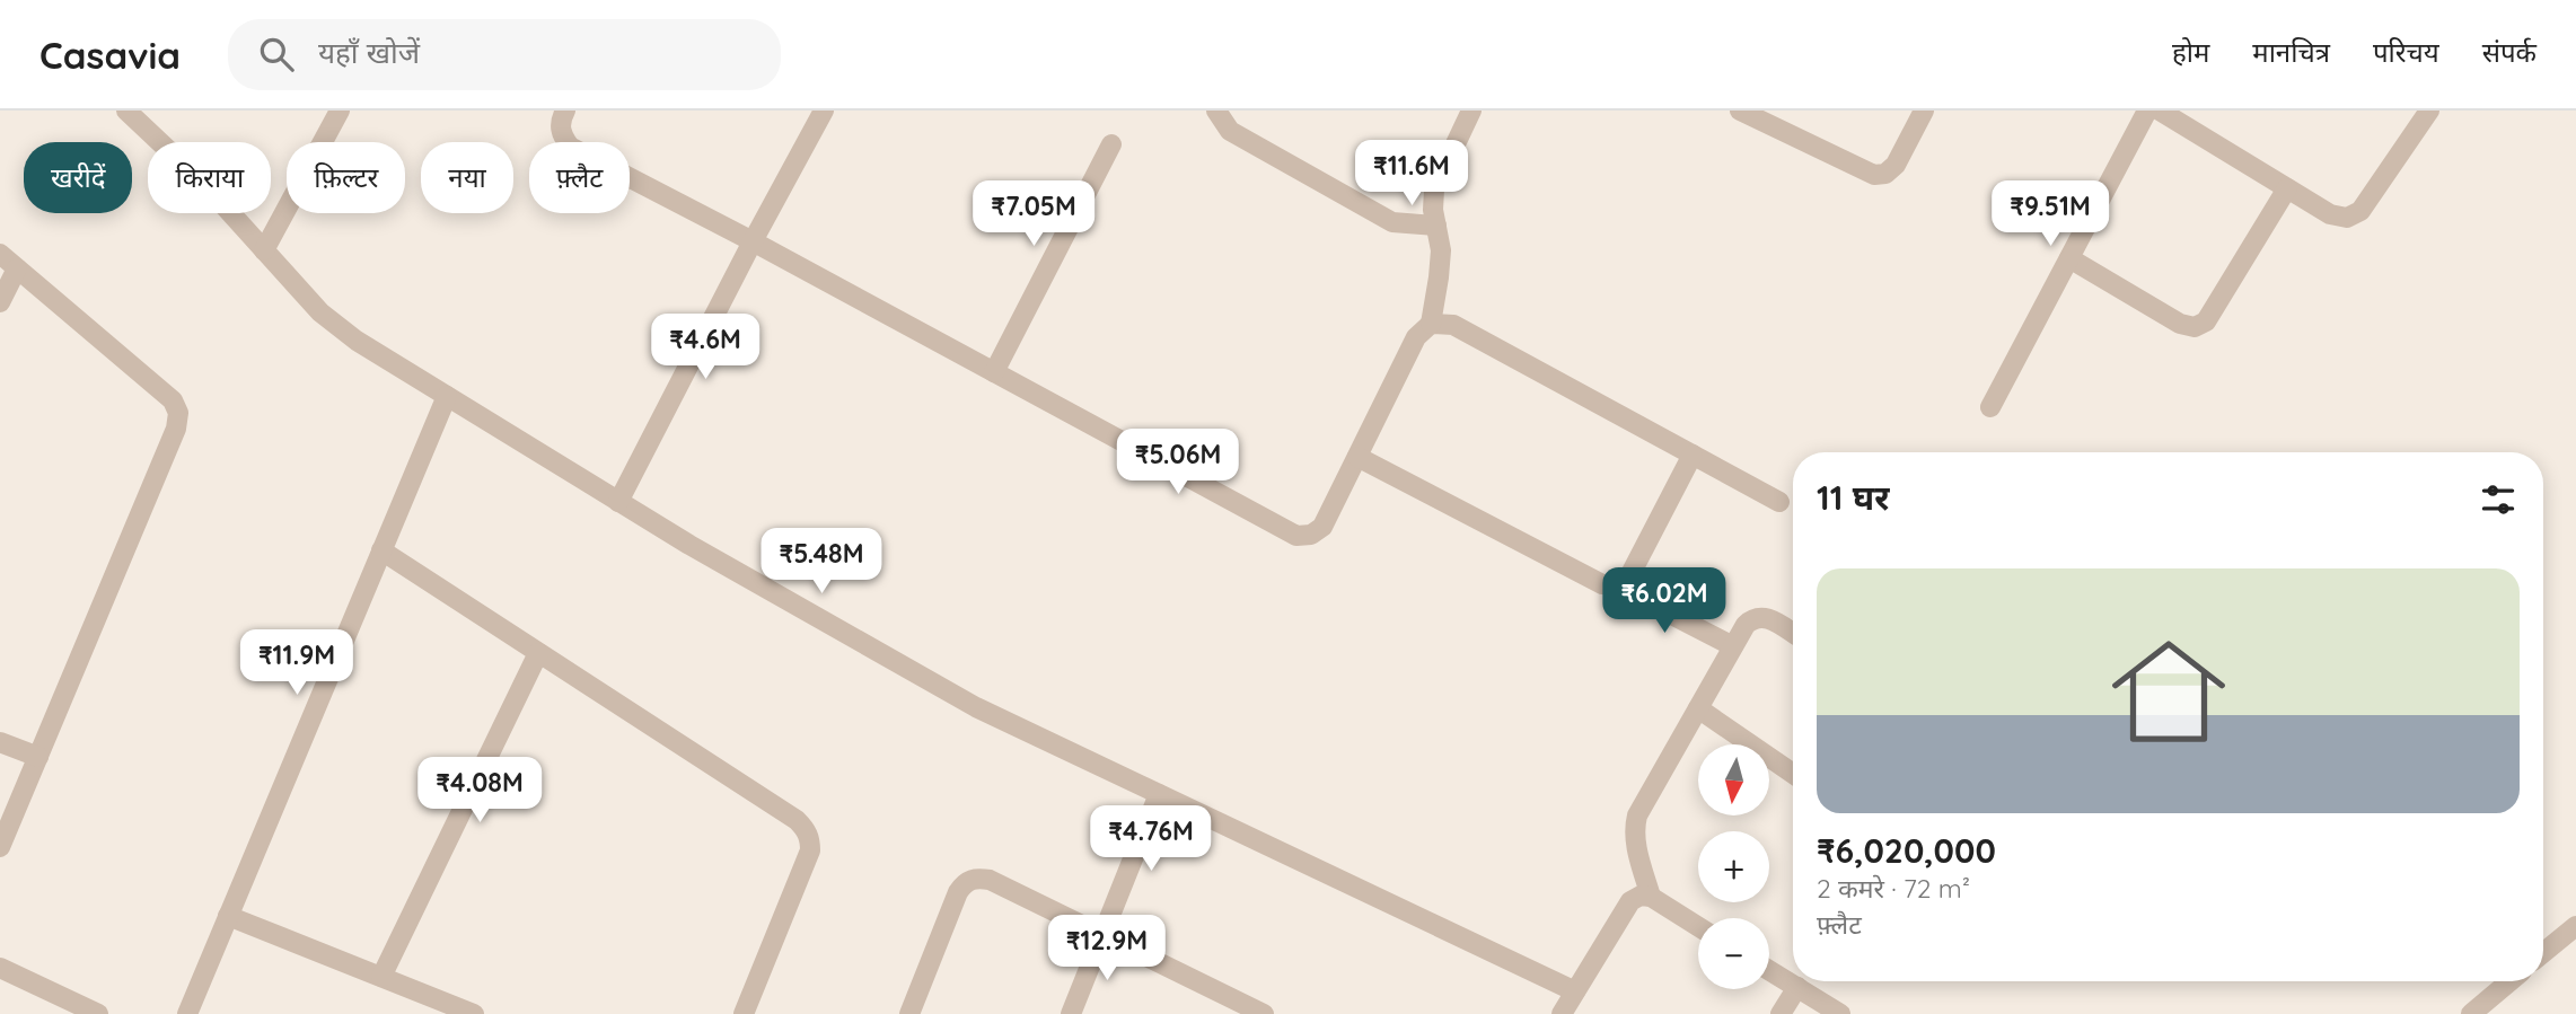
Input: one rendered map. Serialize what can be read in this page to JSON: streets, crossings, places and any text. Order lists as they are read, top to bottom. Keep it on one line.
{"north":"bottom","page":{"header":"Casavia","search":"यहाँ खोजें","nav":["होम","मानचित्र","परिचय","संपर्क"],"price":["₹11.6M","₹7.05M","₹9.51M","₹4.6M","₹5.06M","₹5.48M","₹6.02M","₹11.9M","₹4.08M","₹4.76M","₹12.9M"],"chip":["खरीदें","किराया","फ़िल्टर","नया","फ़्लैट"],"heading":"11 घर","list":[{"name":"₹6,020,000","note":"2 कमरे · 72 m² · फ़्लैट"}],"map_buttons":["+","−"]}}
